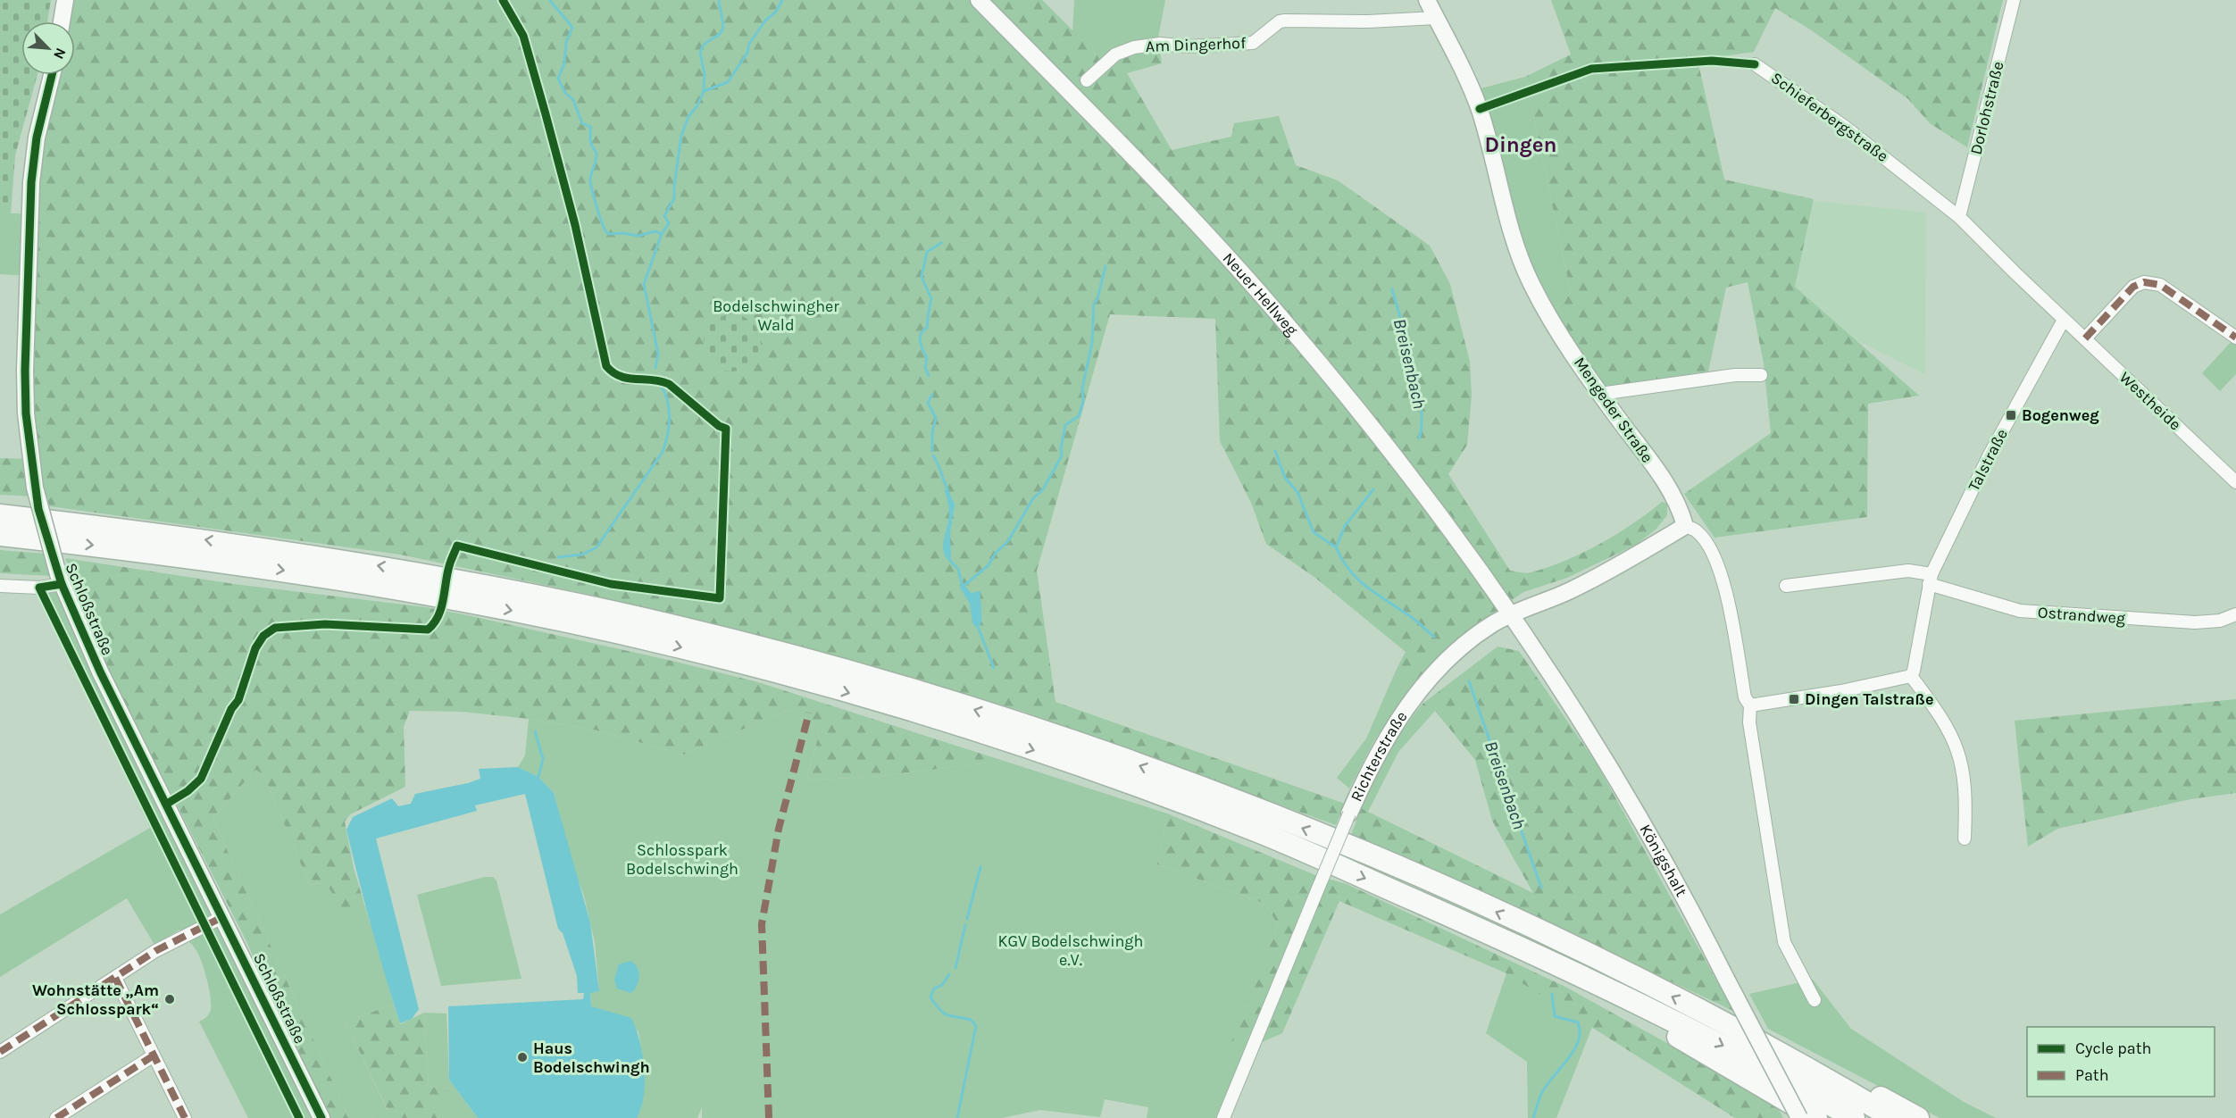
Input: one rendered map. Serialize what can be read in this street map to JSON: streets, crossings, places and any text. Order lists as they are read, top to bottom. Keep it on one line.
{"streets":{"street":["Am Dingerhof","Dorlohstraße","Schieferbergstraße","Neuer Hellweg","Westheide","Mengeder Straße","Talstraße","Schloßstraße","Ostrandweg","Richterstraße","Königshalt"]},"crossings":[["Am Dingerhof","Mengeder Straße"],["Dorlohstraße","Schieferbergstraße"],["Schieferbergstraße","Westheide"],["Schieferbergstraße","Talstraße"],["Neuer Hellweg","Richterstraße"],["Neuer Hellweg","Königshalt"],["Westheide","Talstraße"],["Mengeder Straße","Richterstraße"],["Talstraße","Ostrandweg"],["Richterstraße","Königshalt"]],"districts":["Dingen"],"water":["Breisenbach"],"parks":["Bodelschwingher Wald","Schlosspark Bodelschwingh","KGV Bodelschwingh e.V."],"places":{"transit":["Bogenweg","Dingen Talstraße"],"other":["Wohnstätte „Am Schlosspark“","Haus Bodelschwingh"]},"legend":["Cycle path","Path"],"north":"bottom right"}
